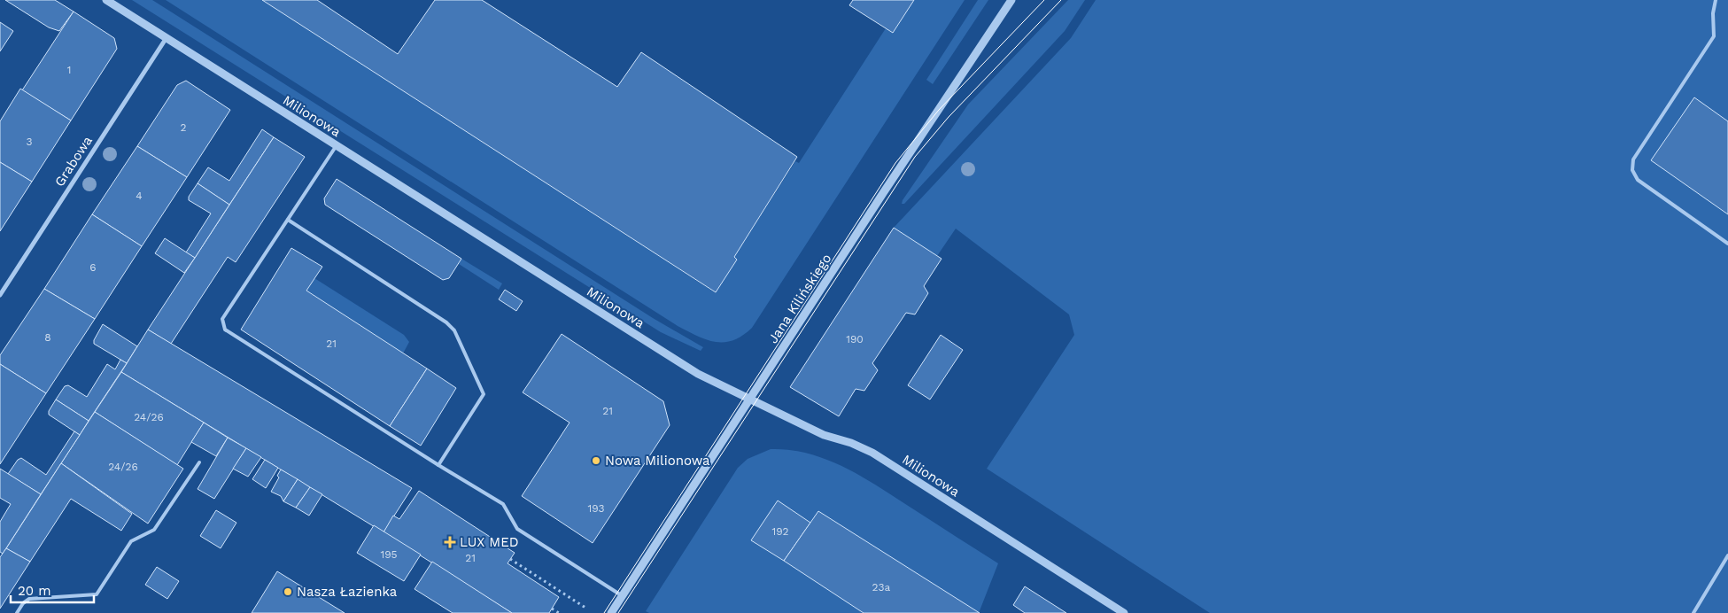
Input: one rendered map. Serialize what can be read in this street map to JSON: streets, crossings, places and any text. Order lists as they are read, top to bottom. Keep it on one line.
{"streets":{"street":["Milionowa","Grabowa","Jana Kilińskiego"]},"crossings":[["Milionowa","Grabowa"],["Milionowa","Jana Kilińskiego"]],"places":{"other":["Nowa Milionowa","Nasza Łazienka"],"health":["LUX MED"]},"house_numbers":["1","2","3","4","6","8","190","21","21","24/26","24/26","193","192","195","21","23a"],"scale_bar":"20 m"}
